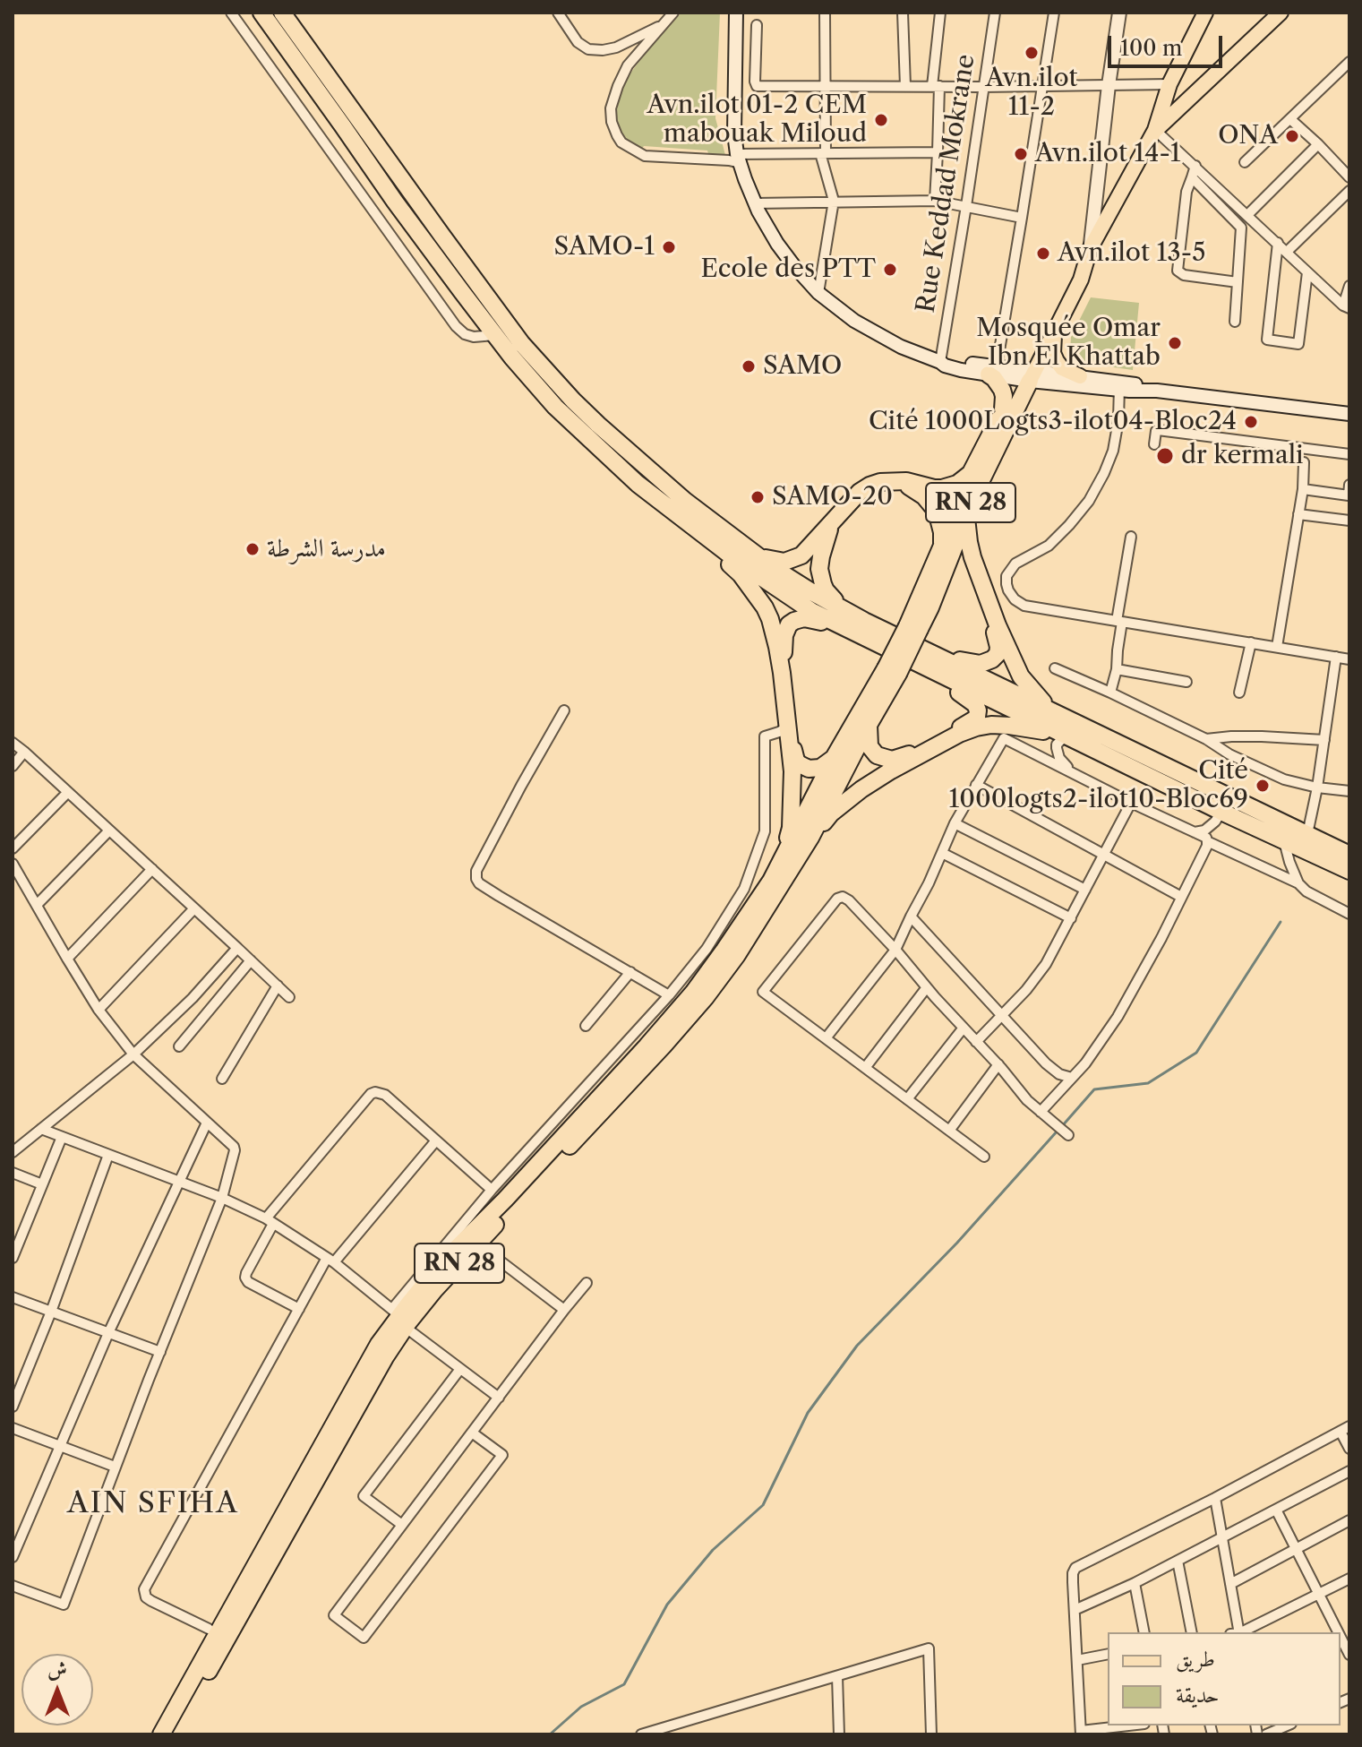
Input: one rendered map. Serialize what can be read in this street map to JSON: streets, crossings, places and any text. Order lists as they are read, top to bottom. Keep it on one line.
{"streets":{"highway":["RN 28"],"street":["Rue Keddad Mokrane"]},"districts":["AIN SFIHA"],"places":["Avn.ilot 11-2","Avn.ilot 01-2 CEM mabouak Miloud","ONA","Avn.ilot 14-1","SAMO-1","Avn.ilot 13-5","Ecole des PTT","Mosquée Omar Ibn El Khattab","SAMO","Cité 1000Logts3-ilot04-Bloc24","dr kermali","SAMO-20","مدرسة الشرطة","Cité 1000logts2-ilot10-Bloc69"],"legend":["طريق","حديقة"],"scale_bar":"100 m","north":"top"}
